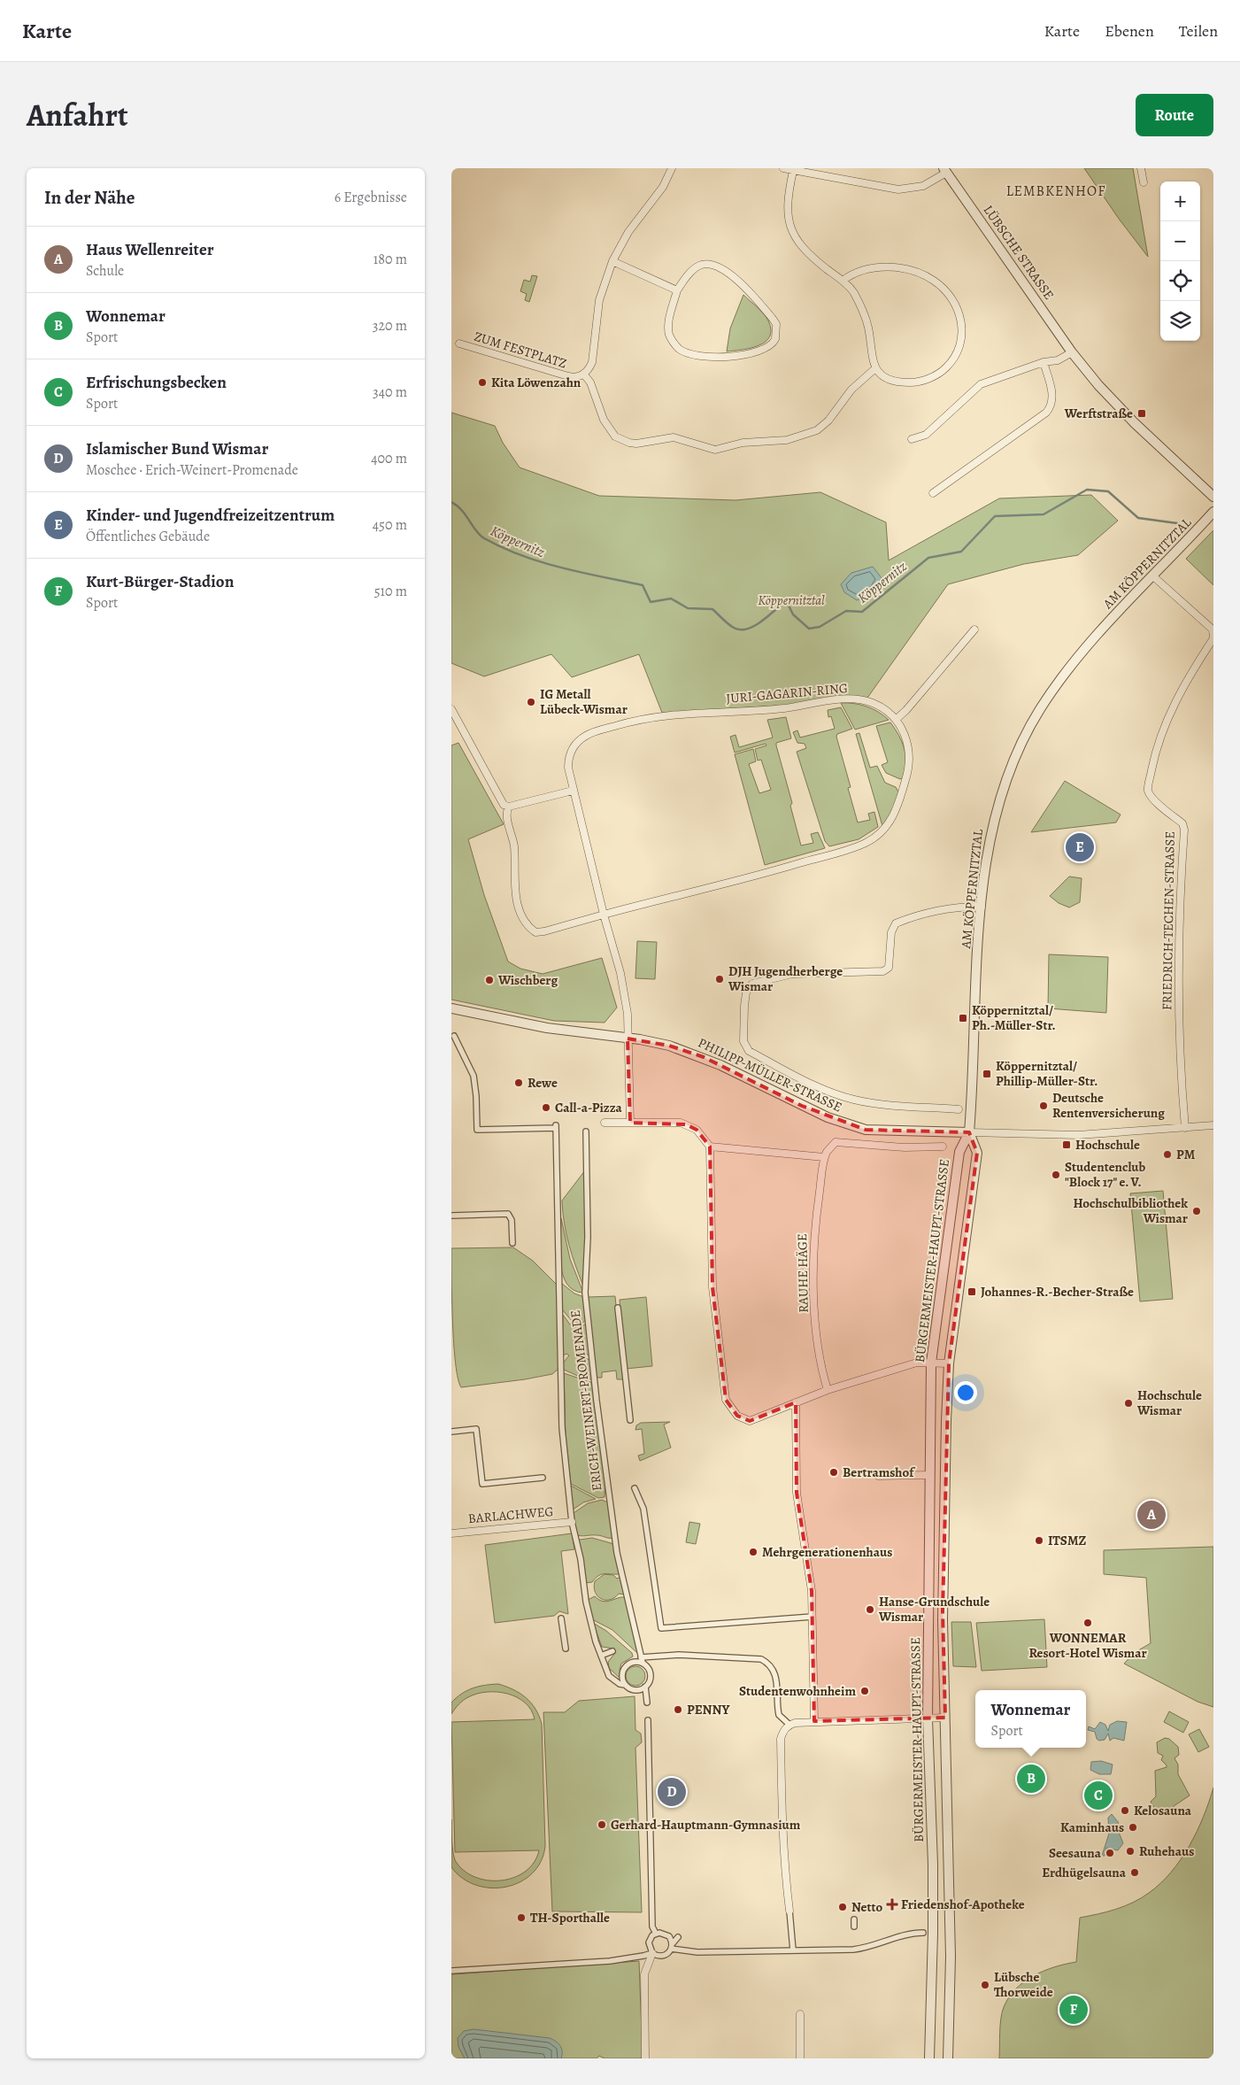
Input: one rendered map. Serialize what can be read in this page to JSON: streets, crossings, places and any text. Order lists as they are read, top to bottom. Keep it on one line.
{"streets":{"street":["LÜBSCHE STRASSE","ZUM FESTPLATZ","AM KÖPPERNITZTAL","JURI-GAGARIN-RING","FRIEDRICH-TECHEN-STRASSE","PHILIPP-MÜLLER-STRASSE","BÜRGERMEISTER-HAUPT-STRASSE","RAUHE HÄGE","ERICH-WEINERT-PROMENADE","BARLACHWEG"]},"crossings":[["AM KÖPPERNITZTAL","FRIEDRICH-TECHEN-STRASSE"],["AM KÖPPERNITZTAL","PHILIPP-MÜLLER-STRASSE"],["AM KÖPPERNITZTAL","BÜRGERMEISTER-HAUPT-STRASSE"],["JURI-GAGARIN-RING","PHILIPP-MÜLLER-STRASSE"],["FRIEDRICH-TECHEN-STRASSE","PHILIPP-MÜLLER-STRASSE"],["PHILIPP-MÜLLER-STRASSE","BÜRGERMEISTER-HAUPT-STRASSE"],["ERICH-WEINERT-PROMENADE","BARLACHWEG"]],"districts":["LEMBKENHOF"],"water":["Köppernitz"],"parks":["Köppernitztal"],"places":{"other":["Kita Löwenzahn","IG Metall Lübeck-Wismar","DJH Jugendherberge Wismar","Wischberg","Rewe","Deutsche Rentenversicherung","Call-a-Pizza","PM","Studentenclub \"Block 17\" e. V.","Hochschulbibliothek Wismar","Hochschule Wismar","Bertramshof","ITSMZ","Mehrgenerationenhaus","Hanse-Grundschule Wismar","WONNEMAR Resort-Hotel Wismar","Studentenwohnheim","PENNY","Kelosauna","Gerhard-Hauptmann-Gymnasium","Kaminhaus","Ruhehaus","Seesauna","Erdhügelsauna","Netto","TH-Sporthalle","Lübsche Thorweide"],"transit":["Werftstraße","Köppernitztal/ Ph.-Müller-Str.","Köppernitztal/ Phillip-Müller-Str.","Hochschule","Johannes-R.-Becher-Straße"],"health":["Friedenshof-Apotheke"]},"page":{"header":"Karte","nav":["Karte","Ebenen","Teilen"],"title":"Anfahrt","buttons":"Route","heading":["In der Nähe","6 Ergebnisse"],"map_buttons":["+","−"],"list":[{"mark":"A","name":"Haus Wellenreiter","note":"Schule","value":"180 m"},{"mark":"B","name":"Wonnemar","note":"Sport","value":"320 m"},{"mark":"C","name":"Erfrischungsbecken","note":"Sport","value":"340 m"},{"mark":"D","name":"Islamischer Bund Wismar","note":"Moschee · Erich-Weinert-Promenade","value":"400 m"},{"mark":"E","name":"Kinder- und Jugendfreizeitzentrum","note":"Öffentliches Gebäude","value":"450 m"},{"mark":"F","name":"Kurt-Bürger-Stadion","note":"Sport","value":"510 m"}],"pins":["E","A","B","D","C","F"],"popup":["Wonnemar","Sport"]}}
